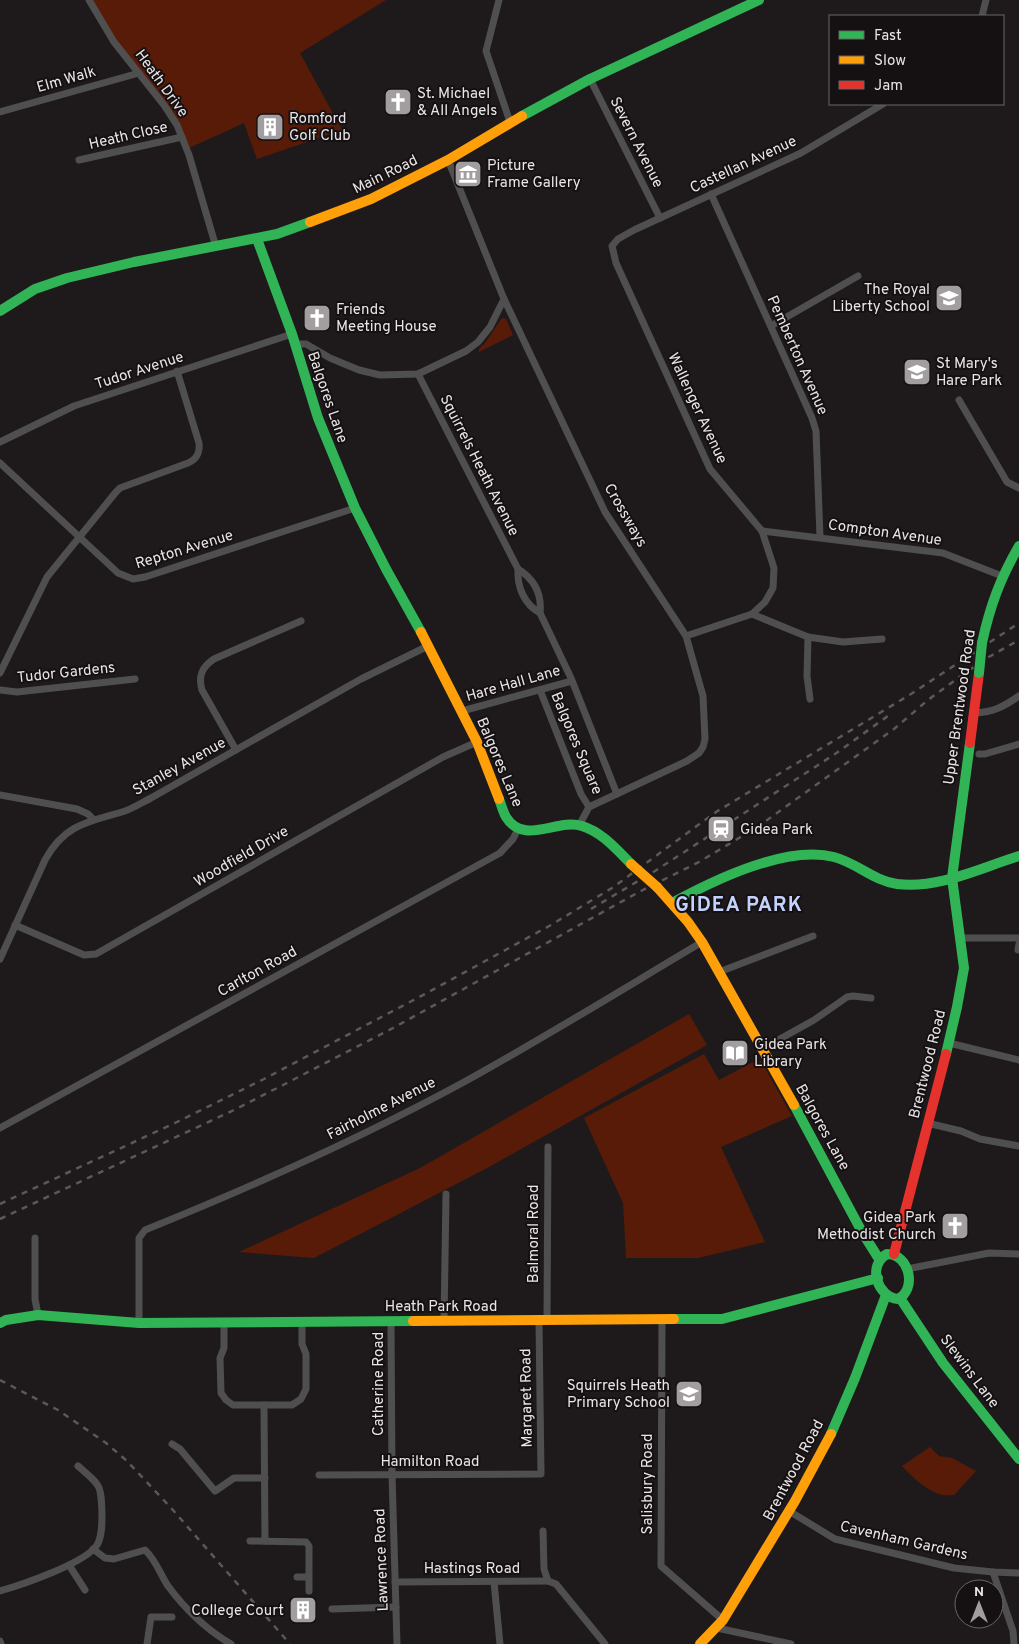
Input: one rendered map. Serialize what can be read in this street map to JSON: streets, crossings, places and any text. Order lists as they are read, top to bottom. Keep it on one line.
{"streets":{"street":["Elm Walk","Heath Drive","Heath Close","Severn Avenue","Castellan Avenue","Main Road","Pemberton Avenue","Tudor Avenue","Balgores Lane","Wallenger Avenue","Squirrels Heath Avenue","Crossways","Compton Avenue","Repton Avenue","Tudor Gardens","Hare Hall Lane","Upper Brentwood Road","Balgores Square","Stanley Avenue","Woodfield Drive","Carlton Road","Brentwood Road","Fairholme Avenue","Balmoral Road","Heath Park Road","Slewins Lane","Catherine Road","Margaret Road","Hamilton Road","Salisbury Road","Cavenham Gardens","Lawrence Road","Hastings Road"]},"crossings":[["Elm Walk","Heath Drive"],["Heath Drive","Heath Close"],["Heath Drive","Main Road"],["Severn Avenue","Castellan Avenue"],["Severn Avenue","Main Road"],["Castellan Avenue","Pemberton Avenue"],["Castellan Avenue","Wallenger Avenue"],["Main Road","Balgores Lane"],["Main Road","Crossways"],["Pemberton Avenue","Compton Avenue"],["Tudor Avenue","Balgores Lane"],["Balgores Lane","Repton Avenue"],["Balgores Lane","Hare Hall Lane"],["Balgores Lane","Stanley Avenue"],["Balgores Lane","Woodfield Drive"],["Balgores Lane","Carlton Road"],["Balgores Lane","Brentwood Road"],["Balgores Lane","Fairholme Avenue"],["Balgores Lane","Heath Park Road"],["Balgores Lane","Slewins Lane"],["Wallenger Avenue","Crossways"],["Wallenger Avenue","Compton Avenue"],["Squirrels Heath Avenue","Hare Hall Lane"],["Squirrels Heath Avenue","Balgores Square"],["Crossways","Balgores Square"],["Compton Avenue","Upper Brentwood Road"],["Hare Hall Lane","Balgores Square"],["Upper Brentwood Road","Brentwood Road"],["Stanley Avenue","Woodfield Drive"],["Brentwood Road","Heath Park Road"],["Brentwood Road","Slewins Lane"],["Brentwood Road","Salisbury Road"],["Brentwood Road","Cavenham Gardens"],["Fairholme Avenue","Heath Park Road"],["Balmoral Road","Heath Park Road"],["Balmoral Road","Margaret Road"],["Heath Park Road","Slewins Lane"],["Heath Park Road","Catherine Road"],["Heath Park Road","Margaret Road"],["Heath Park Road","Salisbury Road"],["Catherine Road","Hamilton Road"],["Catherine Road","Lawrence Road"],["Margaret Road","Hamilton Road"],["Hamilton Road","Lawrence Road"],["Lawrence Road","Hastings Road"]],"districts":["GIDEA PARK"],"places":{"church":["St. Michael & All Angels","Friends Meeting House","Gidea Park Methodist Church"],"building":["Romford Golf Club","College Court"],"museum":["Picture Frame Gallery"],"school or university":["The Royal Liberty School","St Mary's Hare Park","Squirrels Heath Primary School"],"station":["Gidea Park"],"library":["Gidea Park Library"]},"legend":["Fast","Slow","Jam"],"north":"top"}
